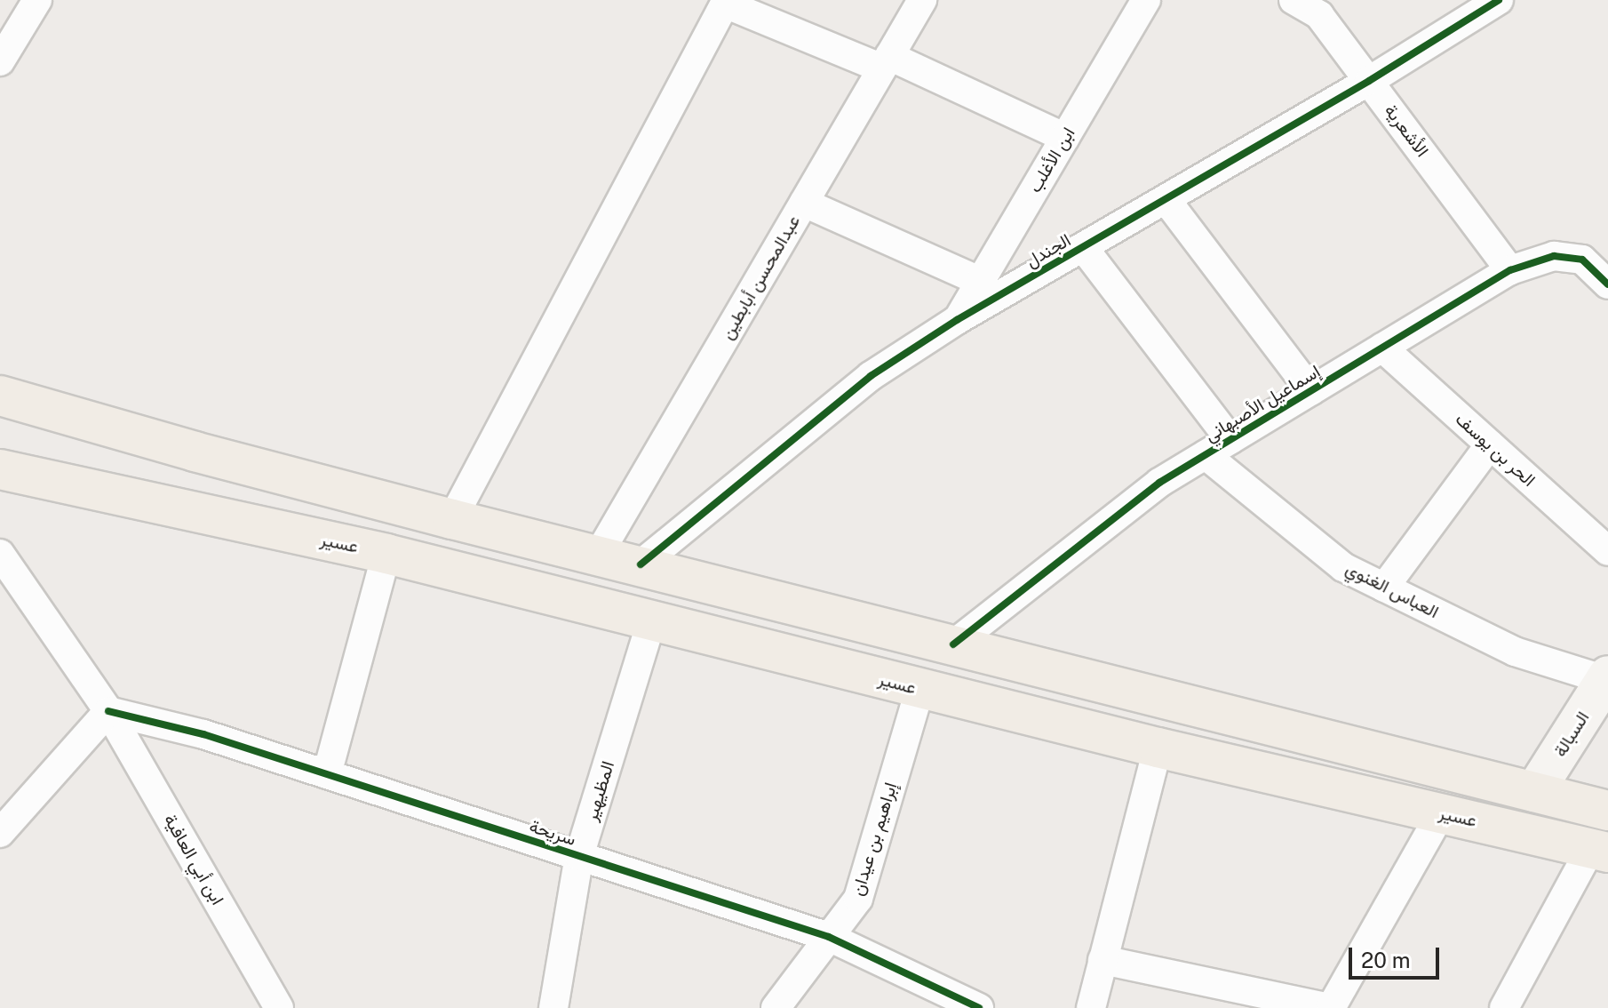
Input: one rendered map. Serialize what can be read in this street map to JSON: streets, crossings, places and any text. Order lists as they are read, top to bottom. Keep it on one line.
{"streets":{"main road":["عسير","السبالة"],"street":["الأشعرية","ابن الأغلب","الجندل","عبدالمحسن أبابطين","إسماعيل الأصبهاني","الحر بن يوسف","العباس الغنوي","المظيهير","سريحة","إبراهيم بن عيدان","ابن أبي العافية"]},"crossings":[["الأشعرية","الجندل"],["الأشعرية","إسماعيل الأصبهاني"],["ابن الأغلب","الجندل"],["إسماعيل الأصبهاني","الحر بن يوسف"],["إسماعيل الأصبهاني","العباس الغنوي"],["عسير","المظيهير"],["عسير","إبراهيم بن عيدان"],["العباس الغنوي","السبالة"],["المظيهير","سريحة"],["سريحة","إبراهيم بن عيدان"],["سريحة","ابن أبي العافية"]],"scale_bar":"20 m"}
